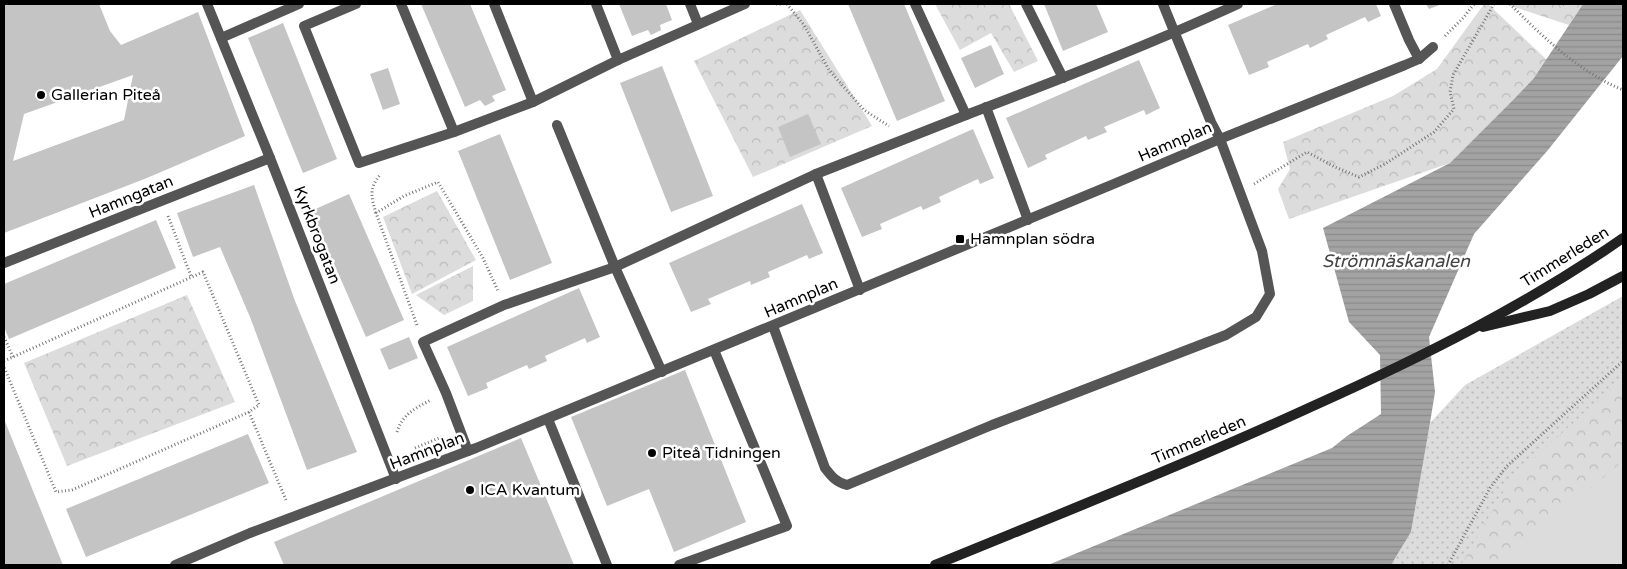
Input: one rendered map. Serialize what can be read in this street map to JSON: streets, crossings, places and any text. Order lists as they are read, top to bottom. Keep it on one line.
{"streets":{"main road":["Timmerleden"],"street":["Hamnplan","Hamngatan","Kyrkbrogatan"]},"crossings":[["Hamnplan","Kyrkbrogatan"],["Hamngatan","Kyrkbrogatan"]],"water":["Strömnäskanalen"],"places":{"other":["Gallerian Piteå","Piteå Tidningen","ICA Kvantum"],"transit":["Hamnplan södra"]}}
